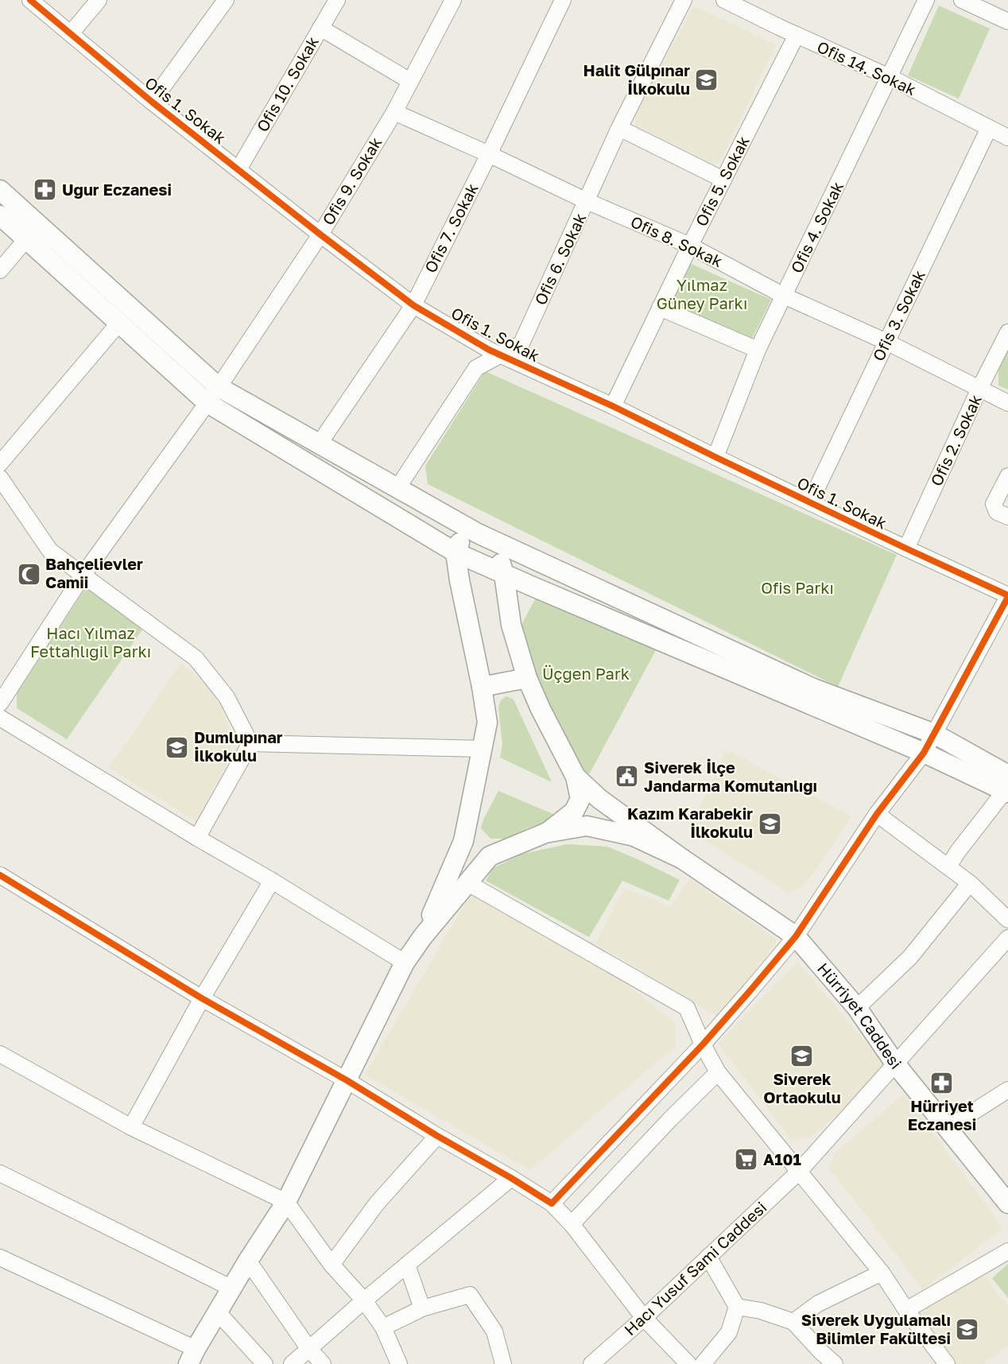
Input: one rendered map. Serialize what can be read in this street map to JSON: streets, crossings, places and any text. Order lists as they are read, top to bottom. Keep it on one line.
{"streets":{"main road":["Hürriyet Caddesi"],"street":["Ofis 14. Sokak","Ofis 10. Sokak","Ofis 1. Sokak","Ofis 9. Sokak","Ofis 5. Sokak","Ofis 4. Sokak","Ofis 7. Sokak","Ofis 8. Sokak","Ofis 6. Sokak","Ofis 3. Sokak","Ofis 2. Sokak","Hacı Yusuf Sami Caddesi"]},"crossings":[["Ofis 14. Sokak","Ofis 5. Sokak"],["Ofis 14. Sokak","Ofis 4. Sokak"],["Ofis 14. Sokak","Ofis 3. Sokak"],["Ofis 10. Sokak","Ofis 1. Sokak"],["Ofis 1. Sokak","Ofis 9. Sokak"],["Ofis 1. Sokak","Ofis 5. Sokak"],["Ofis 1. Sokak","Ofis 4. Sokak"],["Ofis 1. Sokak","Ofis 7. Sokak"],["Ofis 1. Sokak","Ofis 6. Sokak"],["Ofis 1. Sokak","Ofis 3. Sokak"],["Ofis 1. Sokak","Ofis 2. Sokak"],["Ofis 9. Sokak","Ofis 8. Sokak"],["Ofis 5. Sokak","Ofis 8. Sokak"],["Ofis 4. Sokak","Ofis 8. Sokak"],["Ofis 7. Sokak","Ofis 8. Sokak"],["Ofis 8. Sokak","Ofis 6. Sokak"],["Ofis 8. Sokak","Ofis 3. Sokak"],["Ofis 8. Sokak","Ofis 2. Sokak"],["Hürriyet Caddesi","Hacı Yusuf Sami Caddesi"]],"parks":["Yılmaz Güney Parkı","Ofis Parkı","Hacı Yılmaz Fettahlıgil Parkı","Üçgen Park"],"places":{"school or university":["Halit Gülpınar İlkokulu","Dumlupınar İlkokulu","Kazım Karabekir İlkokulu","Siverek Ortaokulu","Siverek Uygulamalı Bilimler Fakültesi"],"pharmacy":["Uğur Eczanesi","Hürriyet Eczanesi"],"mosque":["Bahçelievler Camii"],"public building":["Siverek İlçe Jandarma Komutanlığı"],"supermarket":["A101"]}}
